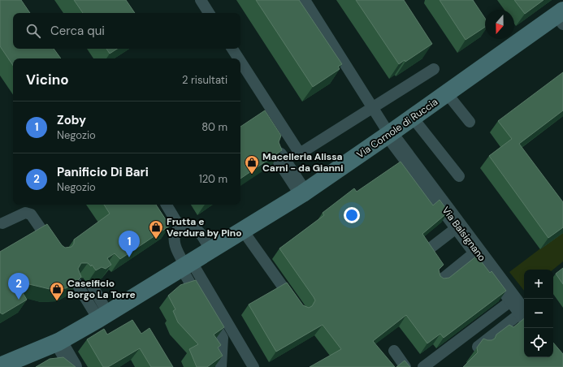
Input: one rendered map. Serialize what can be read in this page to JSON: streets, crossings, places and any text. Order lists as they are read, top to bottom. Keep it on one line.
{"streets":{"main road":["Via Cornole di Ruccia"],"street":["Via Balsignano"]},"crossings":[["Via Cornole di Ruccia","Via Balsignano"]],"places":{"shop":["Macelleria Alissa Carni - da Gianni","Frutta e Verdura by Pino","Caseificio Borgo La Torre"]},"north":"bottom","page":{"search":"Cerca qui","heading":["Vicino","2 risultati"],"list":[{"mark":"1","name":"Zoby","note":"Negozio","value":"80 m"},{"mark":"2","name":"Panificio Di Bari","note":"Negozio","value":"120 m"}],"pins":["1","2"],"map_buttons":["+","−"]}}
